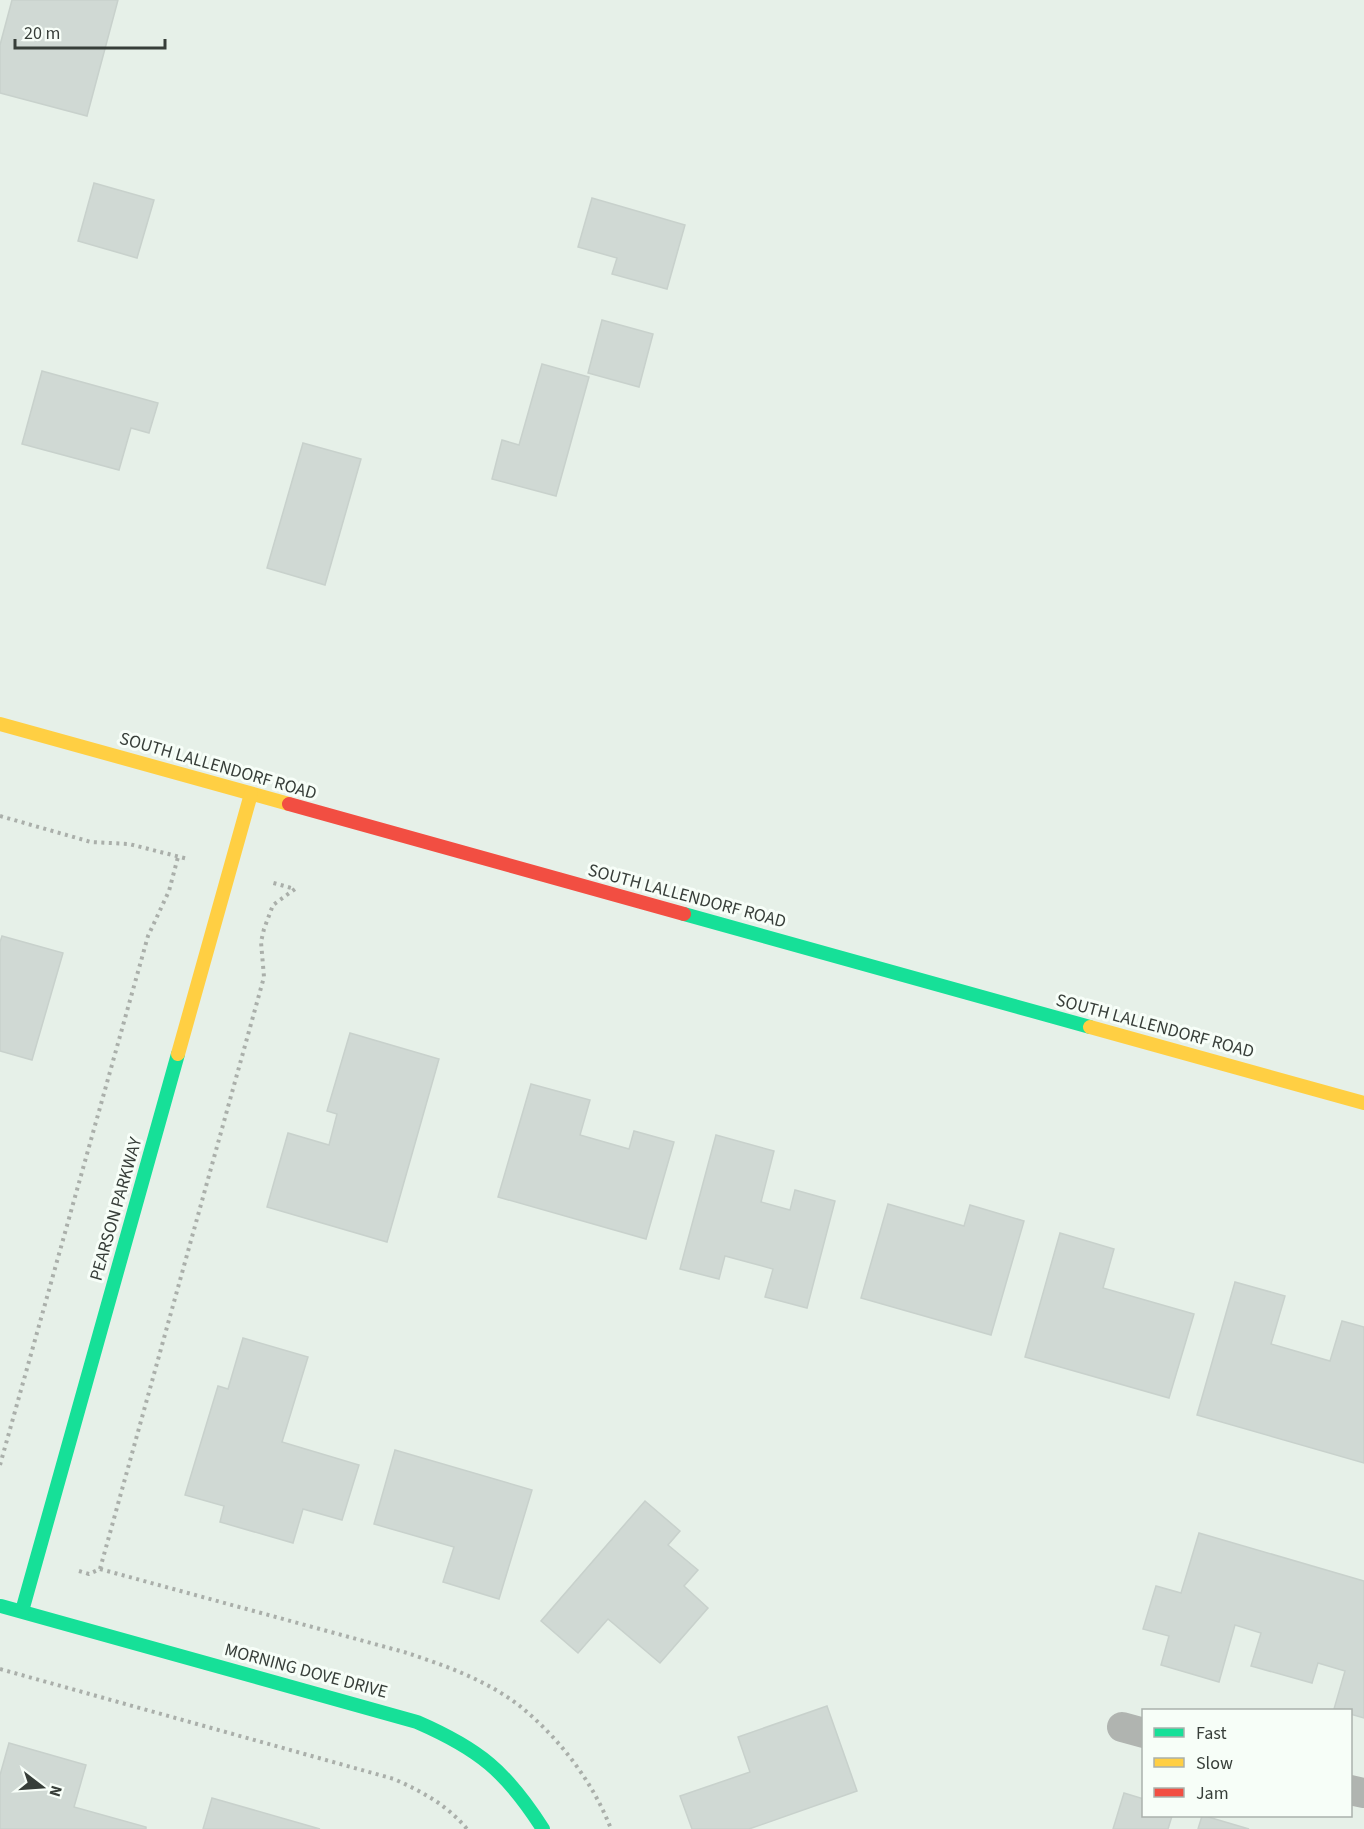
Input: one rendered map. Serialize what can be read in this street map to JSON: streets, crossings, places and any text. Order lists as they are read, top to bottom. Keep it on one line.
{"streets":{"street":["SOUTH LALLENDORF ROAD","PEARSON PARKWAY","MORNING DOVE DRIVE"]},"crossings":[["SOUTH LALLENDORF ROAD","PEARSON PARKWAY"],["PEARSON PARKWAY","MORNING DOVE DRIVE"]],"legend":["Fast","Slow","Jam"],"scale_bar":"20 m","north":"right"}
